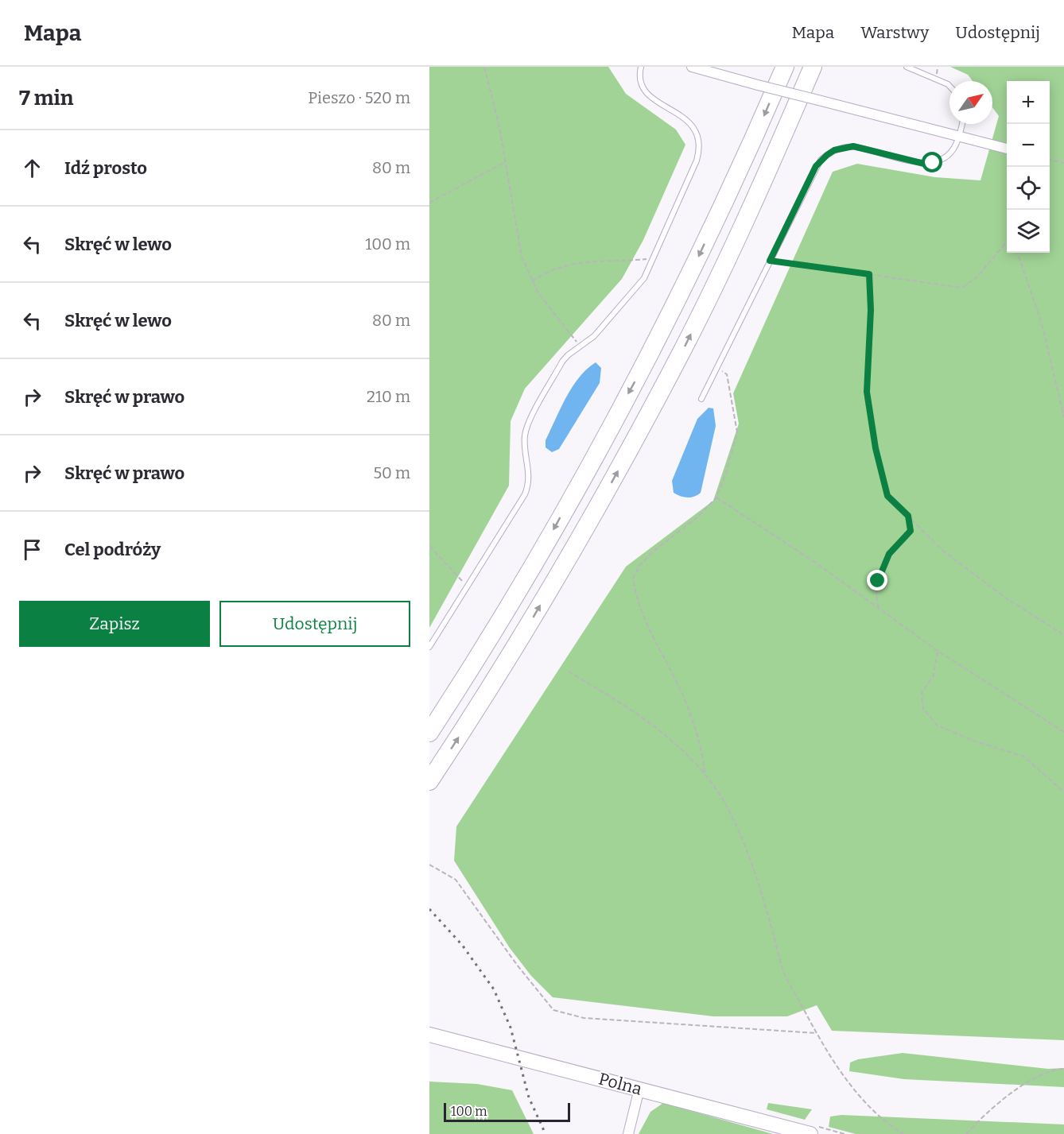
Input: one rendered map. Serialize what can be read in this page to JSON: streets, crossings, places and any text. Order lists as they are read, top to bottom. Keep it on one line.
{"streets":{"street":["Polna"]},"scale_bar":"100 m","north":"top right","page":{"header":"Mapa","nav":["Mapa","Warstwy","Udostępnij"],"heading":["7 min","Pieszo · 520 m"],"map_buttons":["+","−"],"list":[["Idź prosto","80 m"],["Skręć w lewo","100 m"],["Skręć w lewo","80 m"],["Skręć w prawo","210 m"],["Skręć w prawo","50 m"],"Cel podróży"],"buttons":["Zapisz","Udostępnij"],"scale":"100 m"}}
